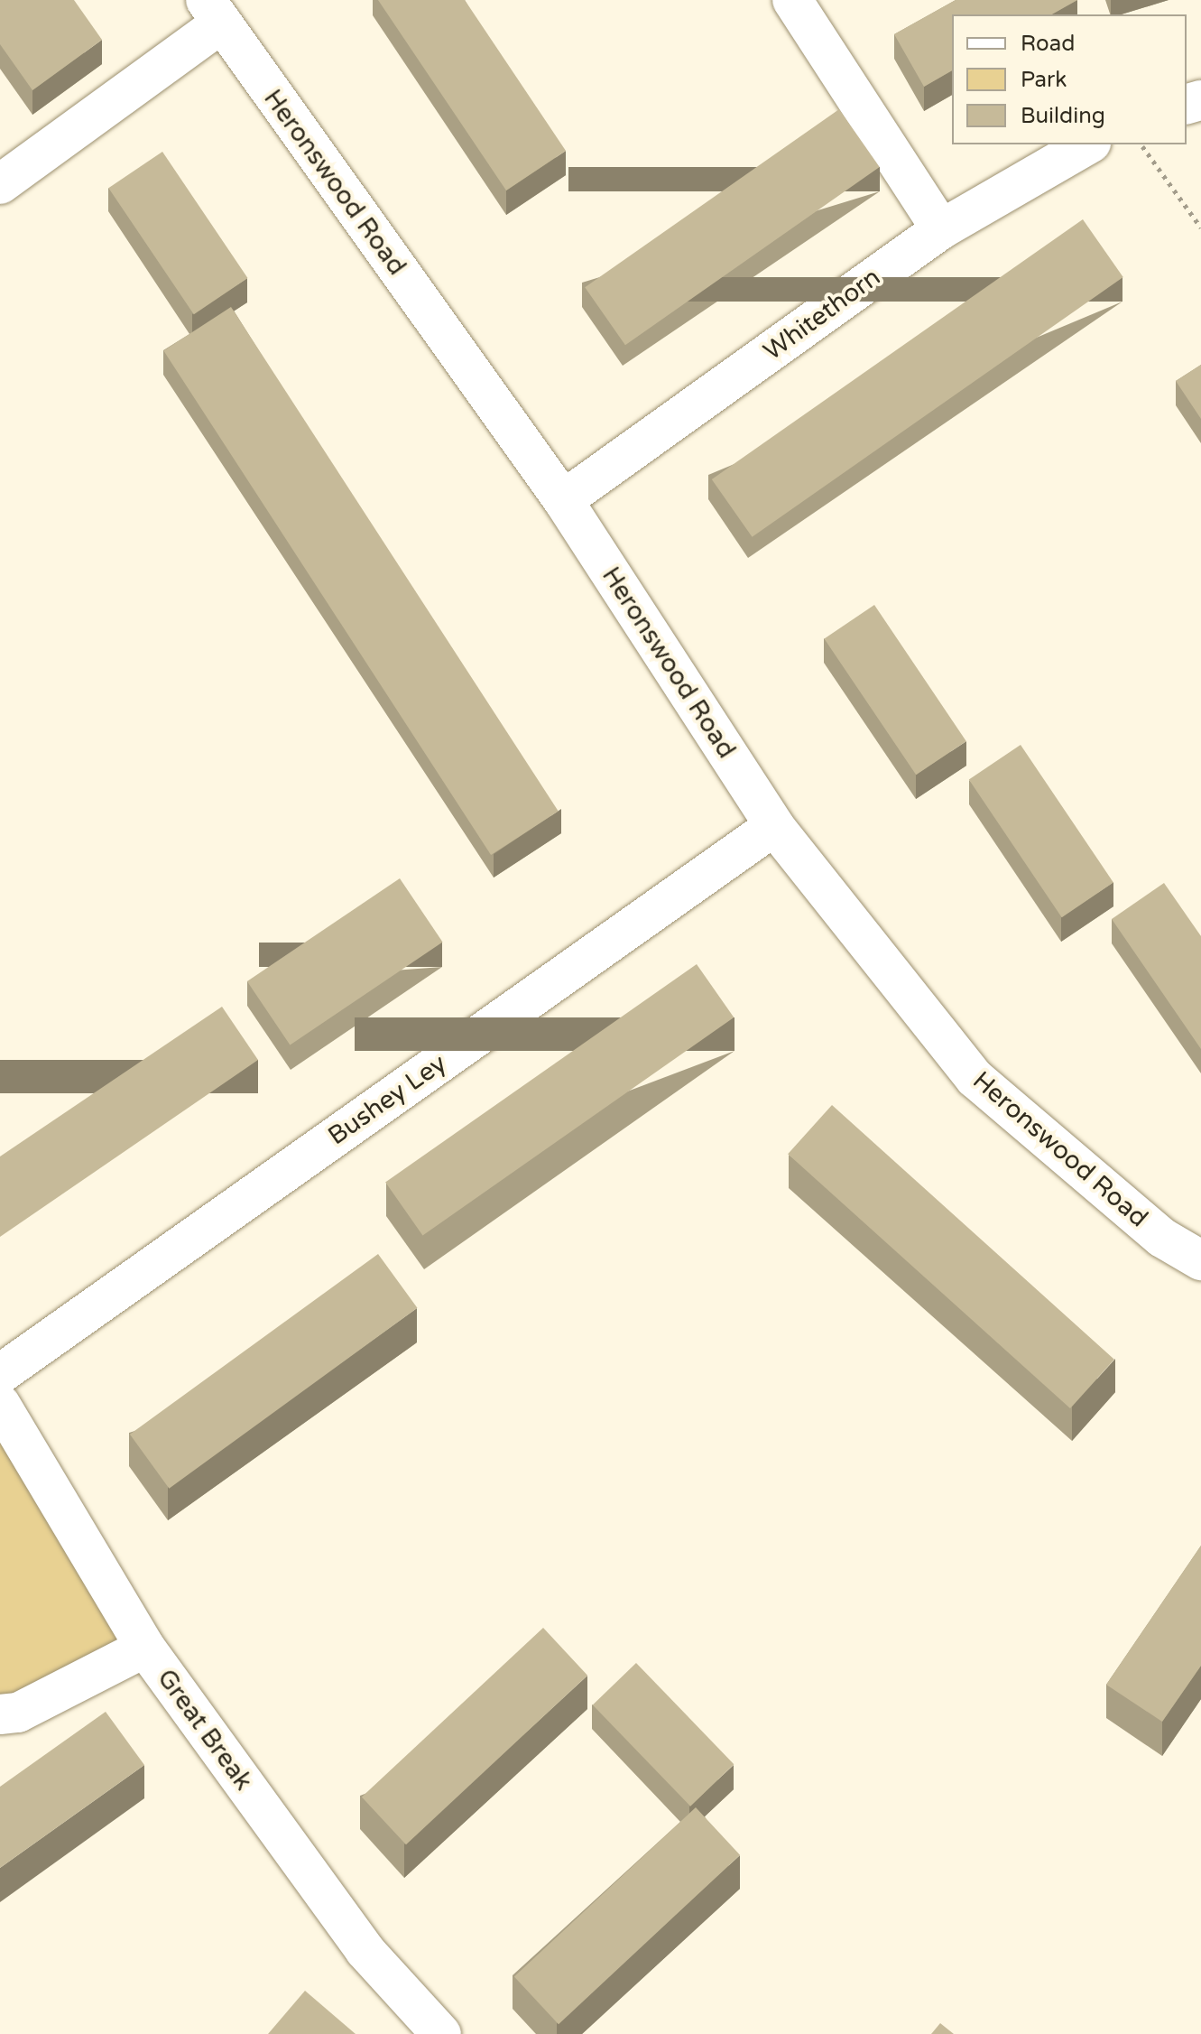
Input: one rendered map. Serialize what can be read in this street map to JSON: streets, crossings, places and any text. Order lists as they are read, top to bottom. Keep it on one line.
{"streets":{"street":["Heronswood Road","Whitethorn","Bushey Ley","Great Break"]},"crossings":[["Heronswood Road","Whitethorn"],["Heronswood Road","Bushey Ley"]],"legend":["Road","Park","Building"]}
